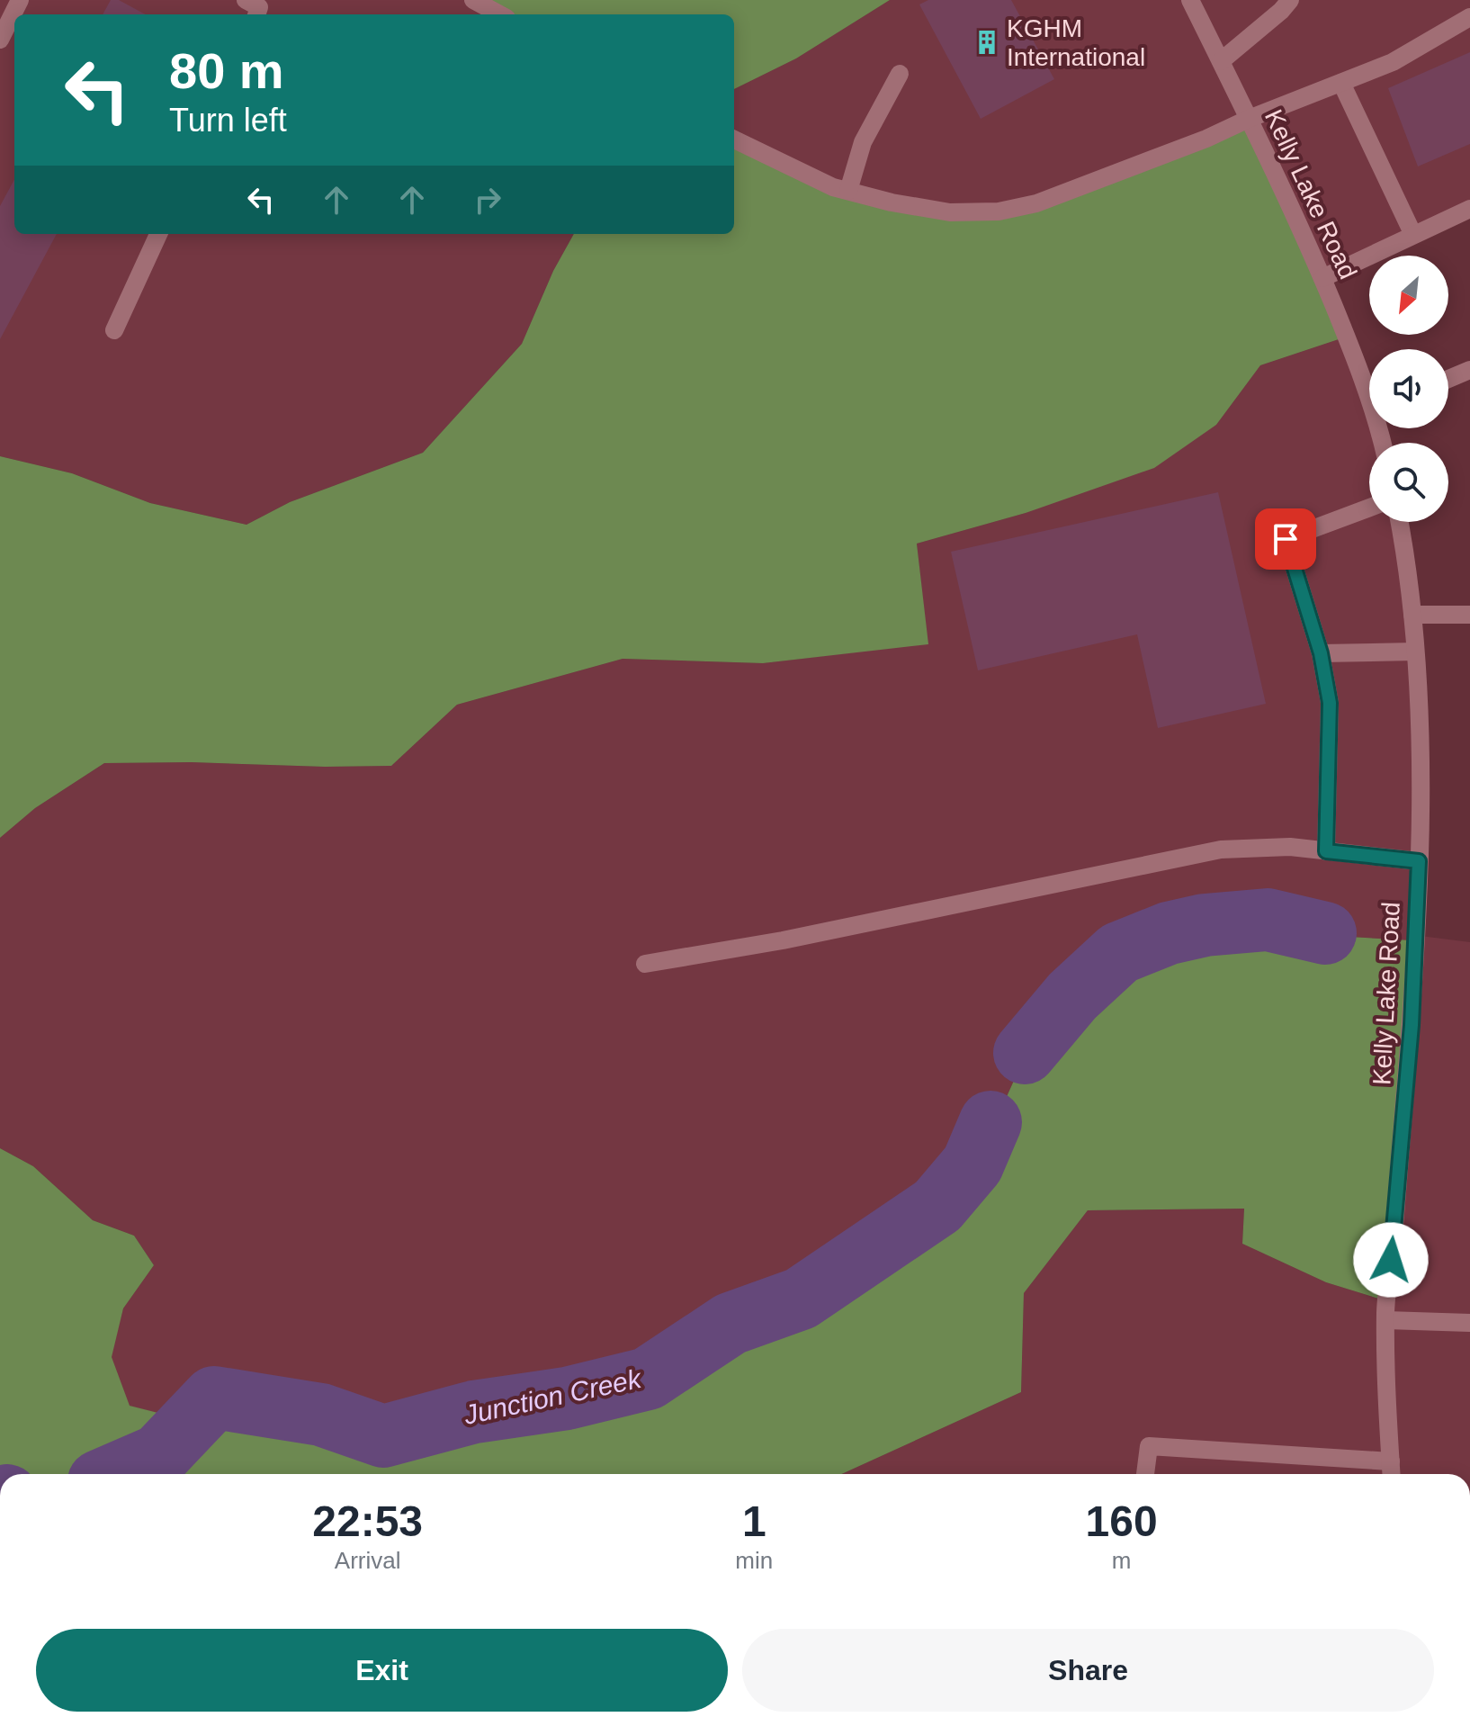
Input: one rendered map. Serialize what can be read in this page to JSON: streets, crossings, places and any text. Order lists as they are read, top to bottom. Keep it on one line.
{"streets":{"street":["Kelly Lake Road"]},"water":["Junction Creek"],"places":{"building":["KGHM International"]},"north":"bottom left","page":{"turn":["80 m","Turn left"],"eta":["22:53","Arrival","1","min","160","m"],"buttons":["Exit","Share"]}}
